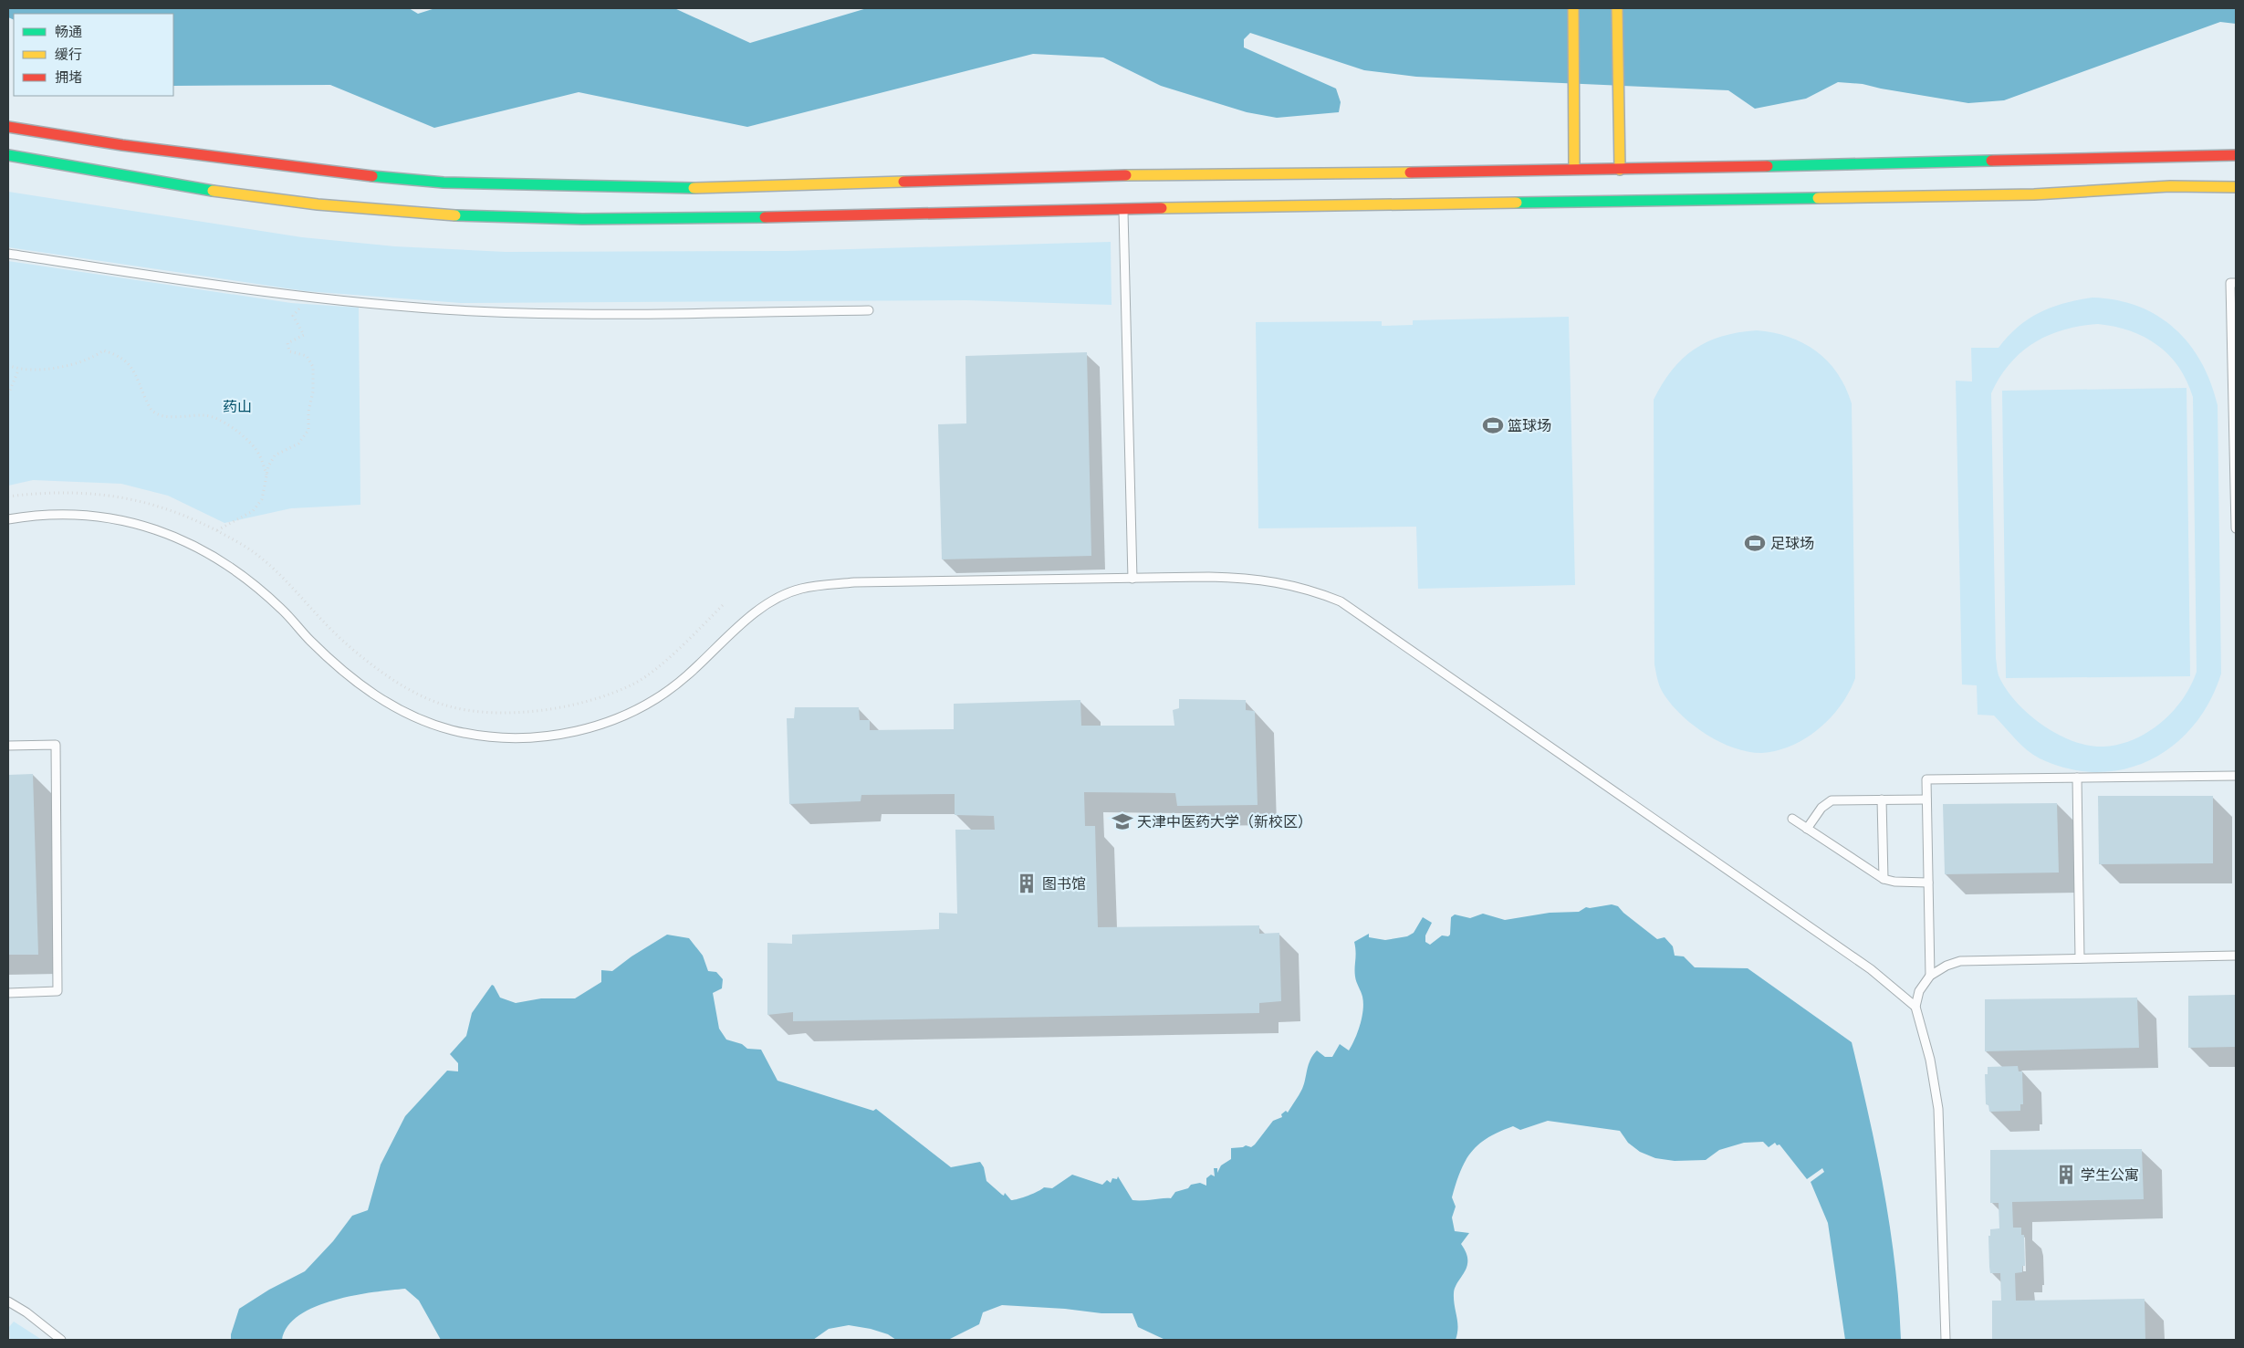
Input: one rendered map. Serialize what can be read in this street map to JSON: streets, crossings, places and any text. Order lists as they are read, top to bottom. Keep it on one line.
{"parks":["药山"],"places":{"sports":["篮球场","足球场"],"school or university":["天津中医药大学（新校区）"],"building":["图书馆","学生公寓"]},"legend":["畅通","缓行","拥堵"]}
